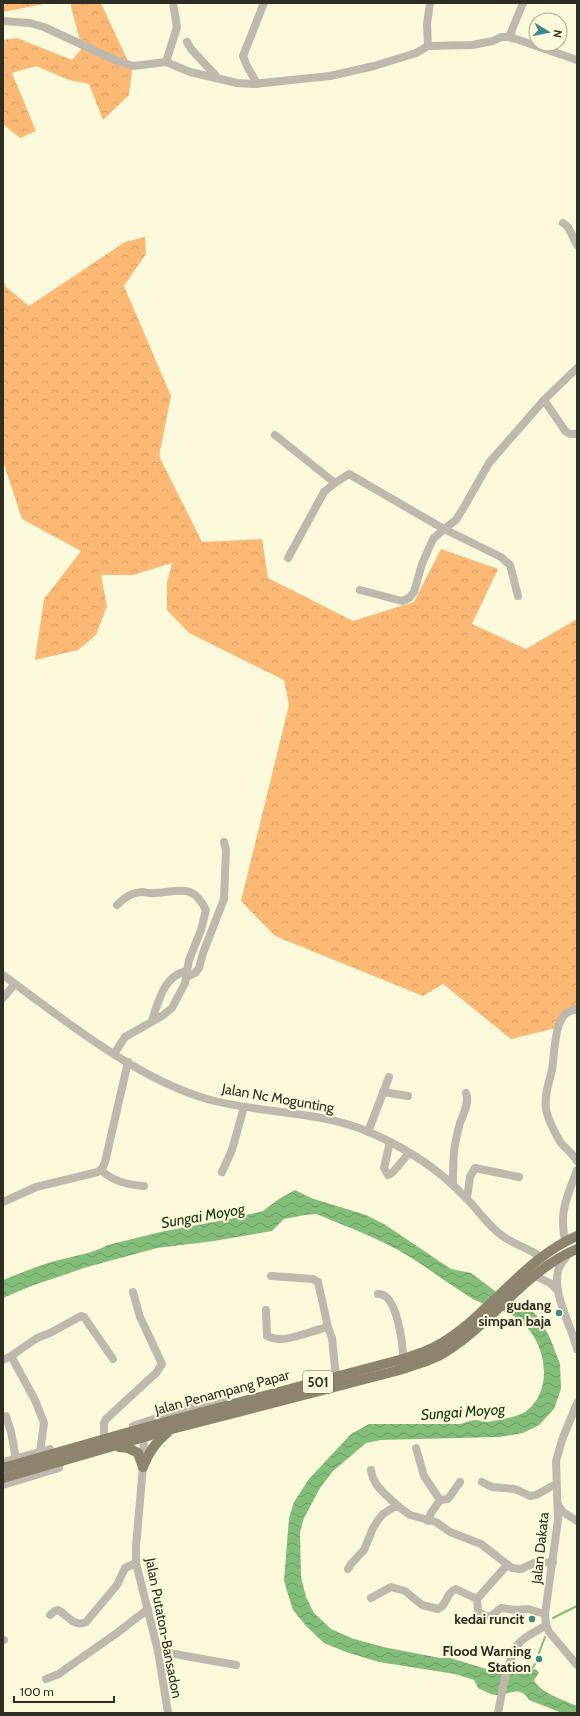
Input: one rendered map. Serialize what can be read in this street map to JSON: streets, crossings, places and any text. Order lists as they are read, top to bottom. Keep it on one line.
{"streets":{"main road":["501","Jalan Penampang Papar"],"street":["Jalan Nc Mogunting","Jalan Dakata","Jalan Putaton-Bansadon"]},"crossings":[["Jalan Nc Mogunting","Jalan Penampang Papar"],["Jalan Penampang Papar","Jalan Putaton-Bansadon"]],"water":["Sungai Moyog"],"places":["gudang simpan baja","kedai runcit","Flood Warning Station"],"scale_bar":"100 m","north":"right"}
